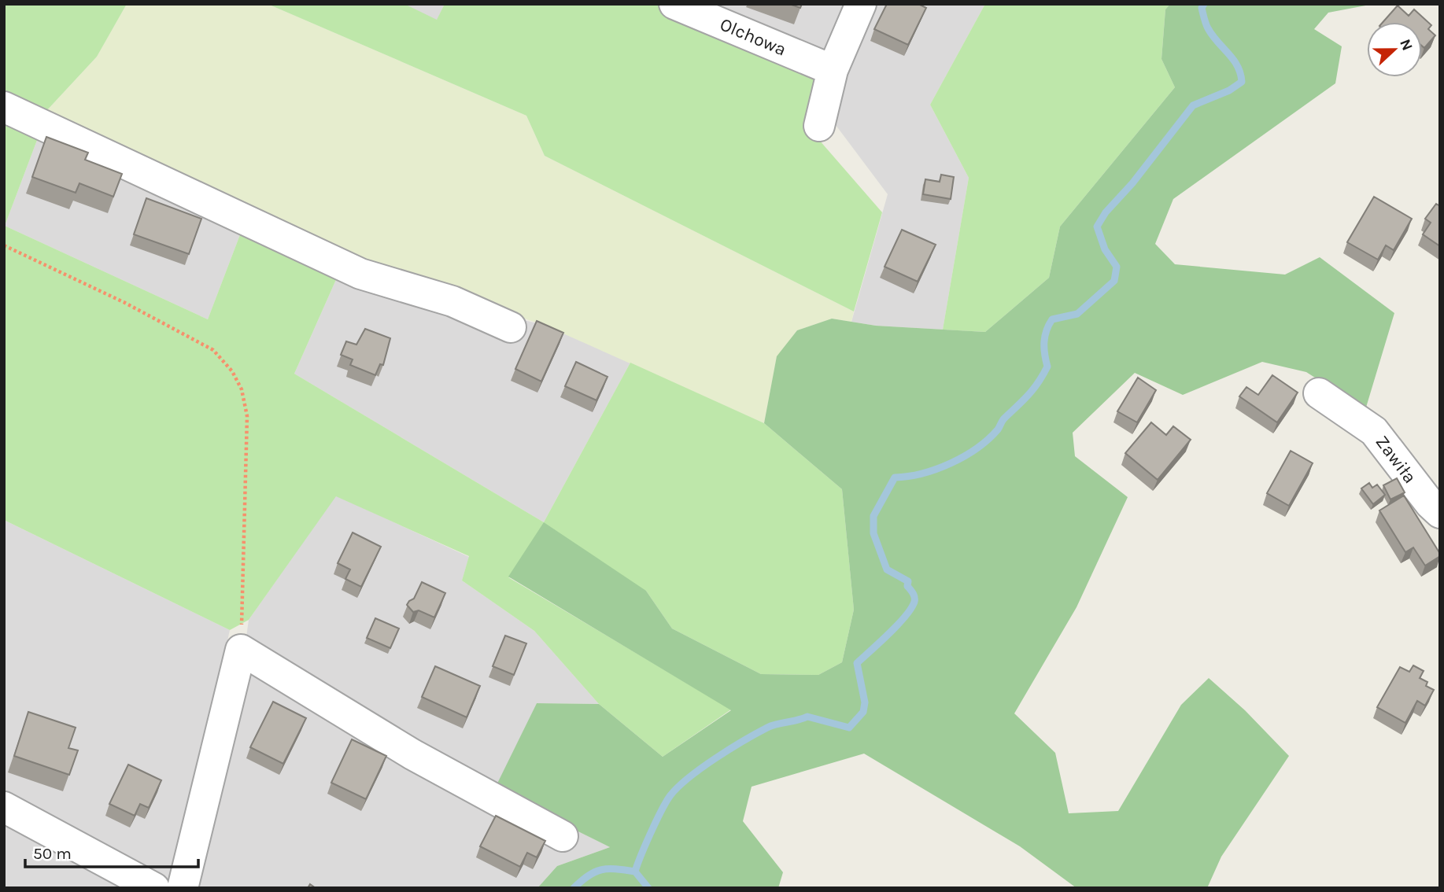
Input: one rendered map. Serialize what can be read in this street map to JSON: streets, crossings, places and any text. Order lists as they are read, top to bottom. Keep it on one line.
{"streets":{"street":["Olchowa","Zawiła"]},"scale_bar":"50 m","north":"right"}
